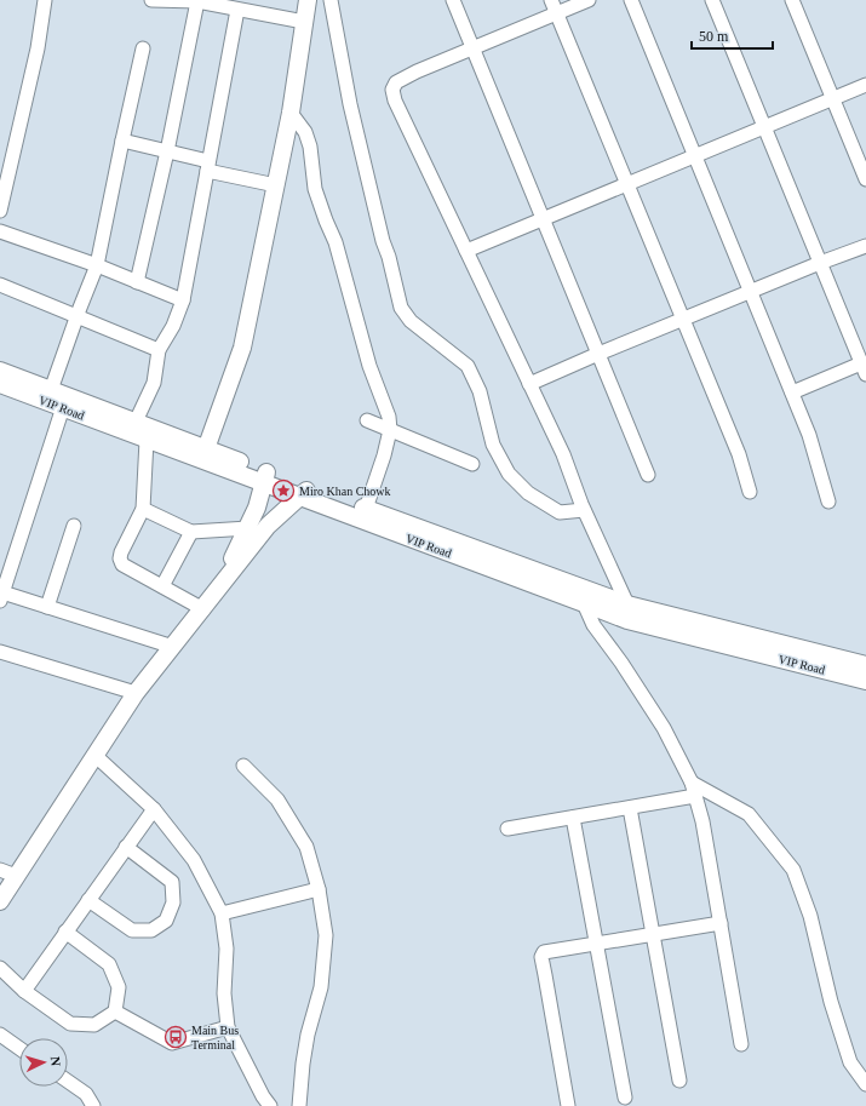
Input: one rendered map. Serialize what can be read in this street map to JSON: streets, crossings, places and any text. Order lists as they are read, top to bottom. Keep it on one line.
{"streets":{"main road":["VIP Road"]},"places":{"place":["Miro Khan Chowk"],"bus stop":["Main Bus Terminal"]},"scale_bar":"50 m","north":"right"}
